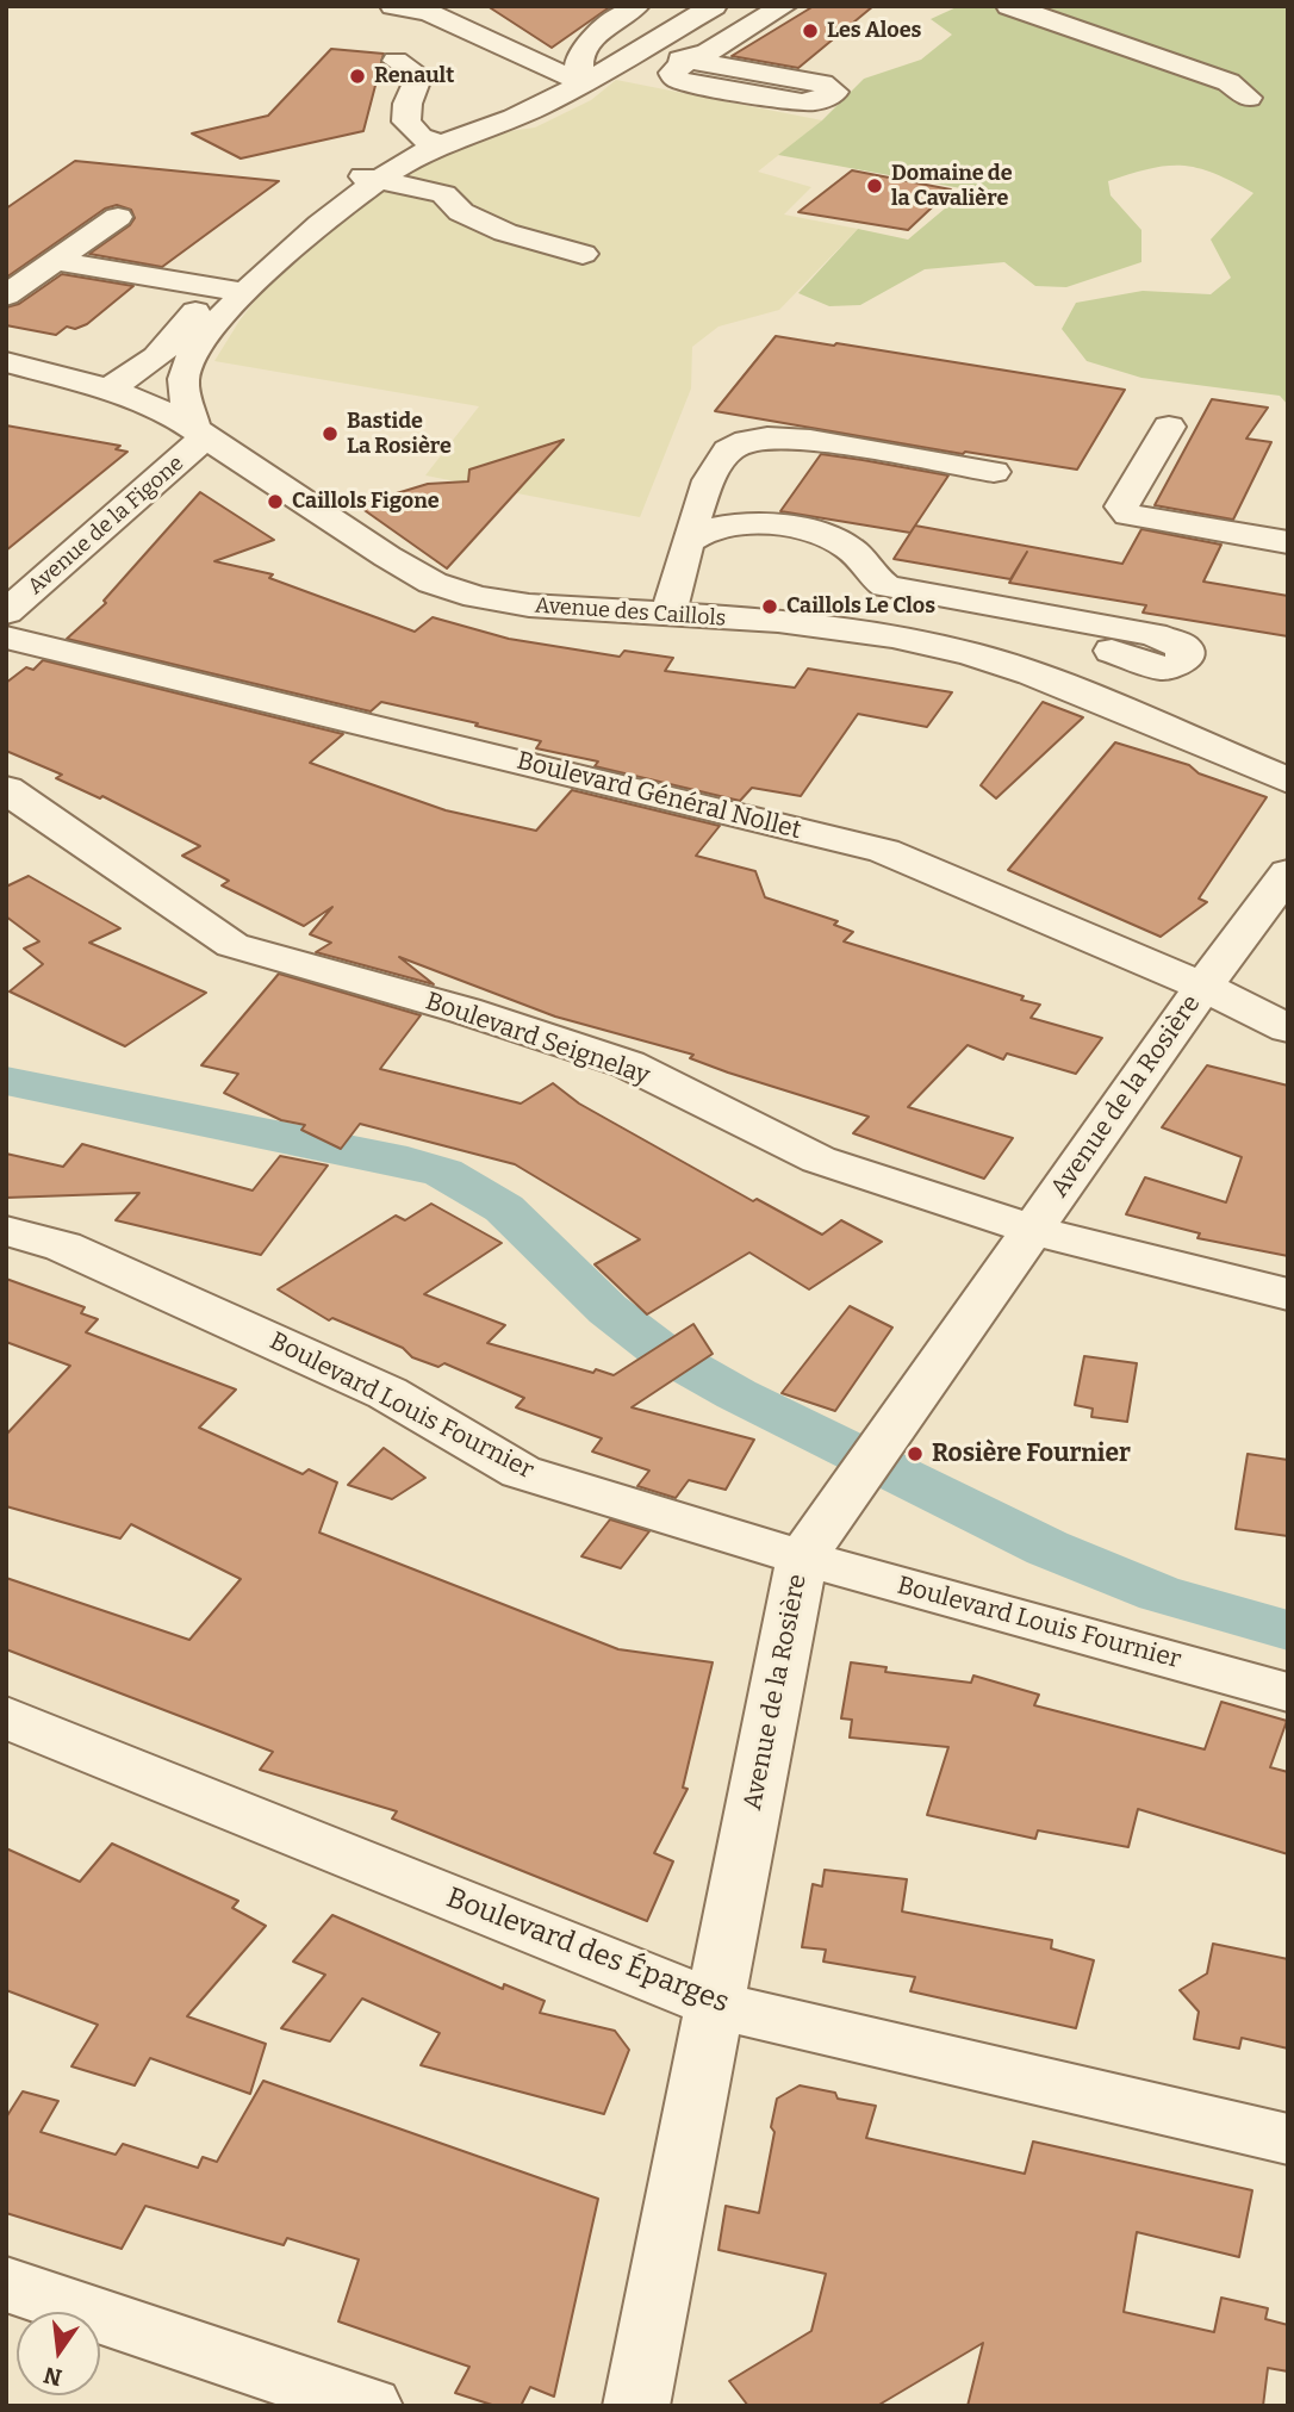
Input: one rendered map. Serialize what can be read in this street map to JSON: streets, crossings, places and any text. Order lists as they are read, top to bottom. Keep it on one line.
{"streets":{"street":["Avenue de la Figone","Avenue des Caillols","Boulevard Général Nollet","Boulevard Seignelay","Avenue de la Rosière","Boulevard Louis Fournier","Boulevard des Éparges"]},"crossings":[["Avenue de la Figone","Avenue des Caillols"],["Boulevard Général Nollet","Avenue de la Rosière"],["Boulevard Seignelay","Avenue de la Rosière"],["Avenue de la Rosière","Boulevard Louis Fournier"],["Avenue de la Rosière","Boulevard des Éparges"]],"places":["Les Aloes","Renault","Domaine de la Cavalière","Bastide La Rosière","Caillols Figone","Caillols Le Clos","Rosière Fournier"],"north":"bottom"}
